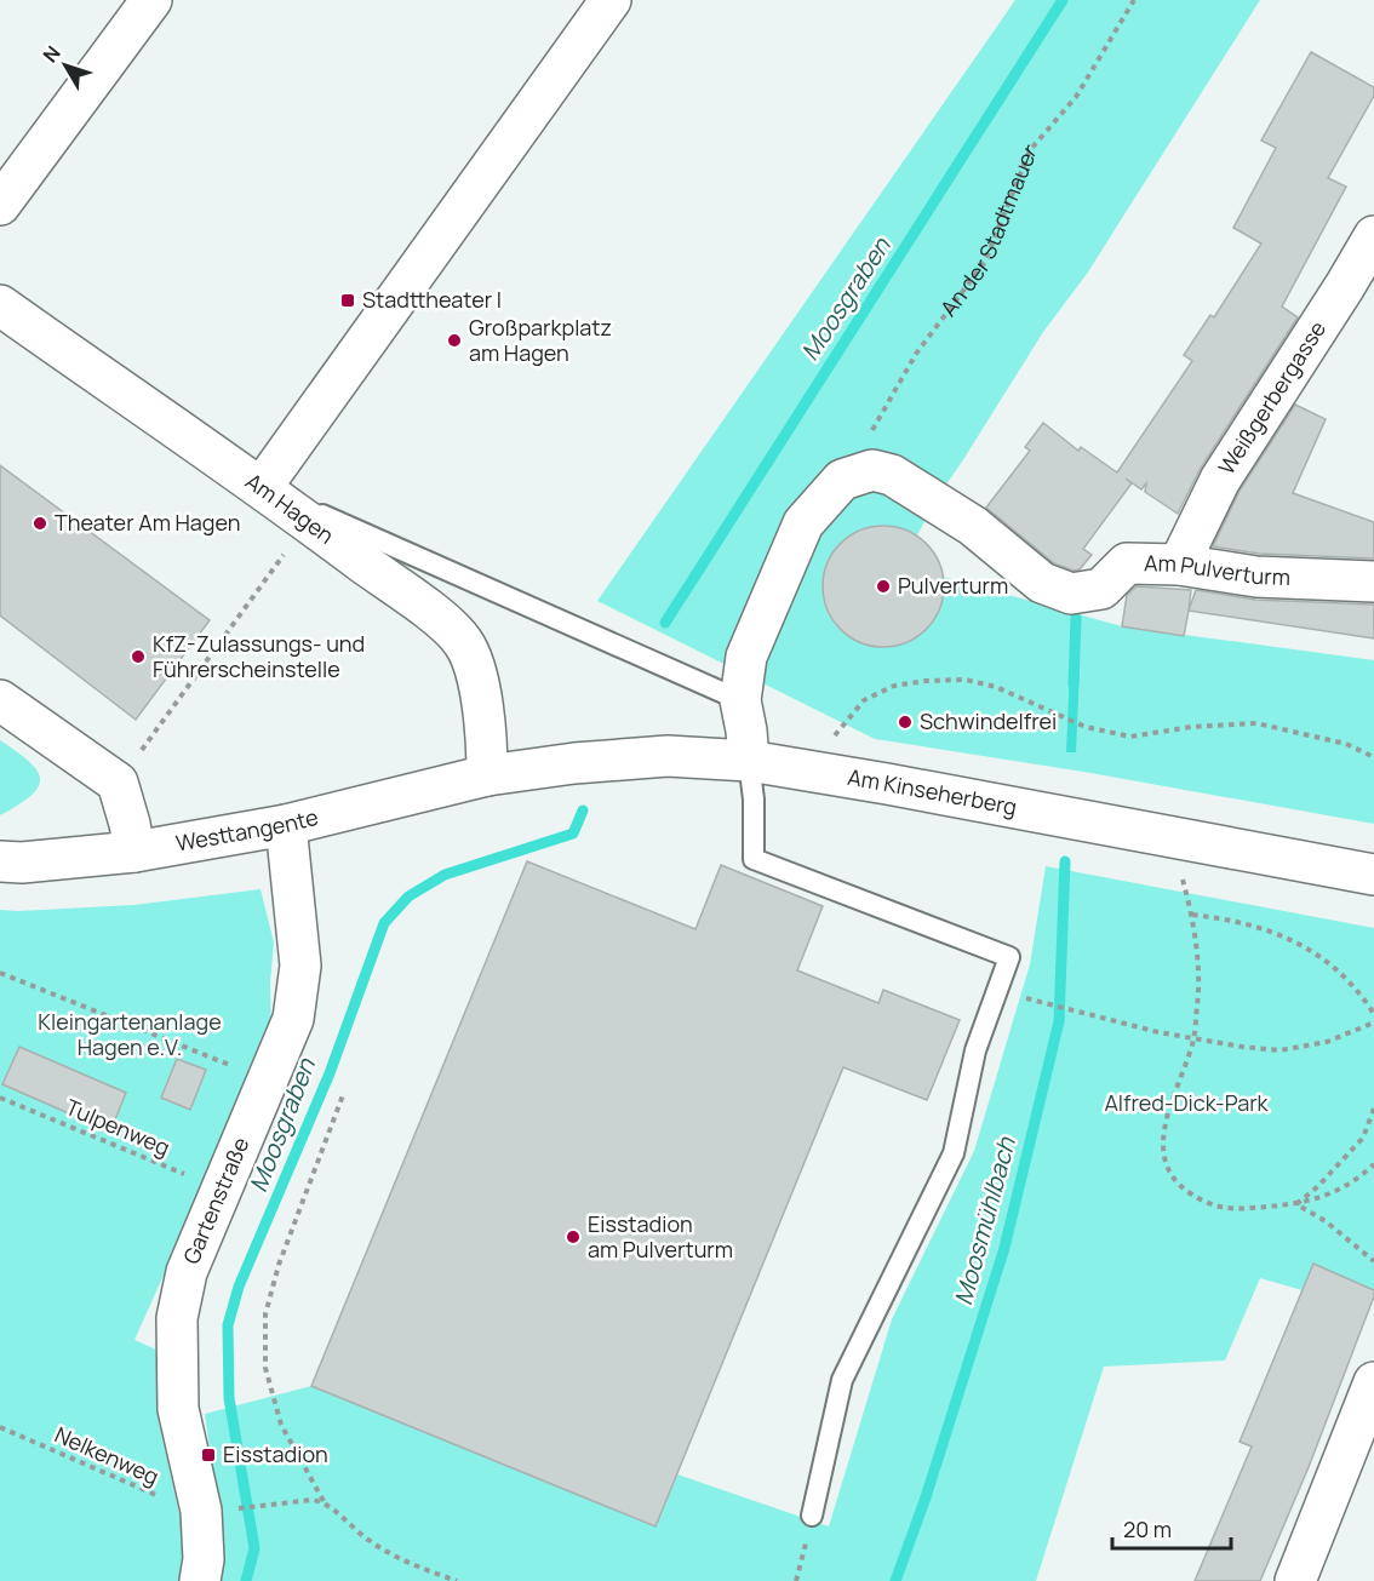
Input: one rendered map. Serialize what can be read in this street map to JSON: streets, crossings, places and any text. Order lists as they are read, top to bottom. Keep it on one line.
{"streets":{"street":["Weißgerbergasse","Am Hagen","Am Pulverturm","Am Kinseherberg","Westtangente","Gartenstraße"],"path":["An der Stadtmauer","Tulpenweg","Nelkenweg"]},"crossings":[["An der Stadtmauer","Am Pulverturm"],["Weißgerbergasse","Am Pulverturm"],["Am Hagen","Am Kinseherberg"],["Am Hagen","Westtangente"],["Am Kinseherberg","Westtangente"],["Westtangente","Gartenstraße"],["Tulpenweg","Gartenstraße"],["Gartenstraße","Nelkenweg"]],"water":["Moosgraben","Moosmühlbach"],"parks":["Kleingartenanlage Hagen e.V.","Alfred-Dick-Park"],"places":{"transit":["Stadttheater I","Eisstadion"],"other":["Großparkplatz am Hagen","Theater Am Hagen","Pulverturm","KfZ-Zulassungs- und Führerscheinstelle","Schwindelfrei","Eisstadion am Pulverturm"]},"scale_bar":"20 m","north":"top left"}
